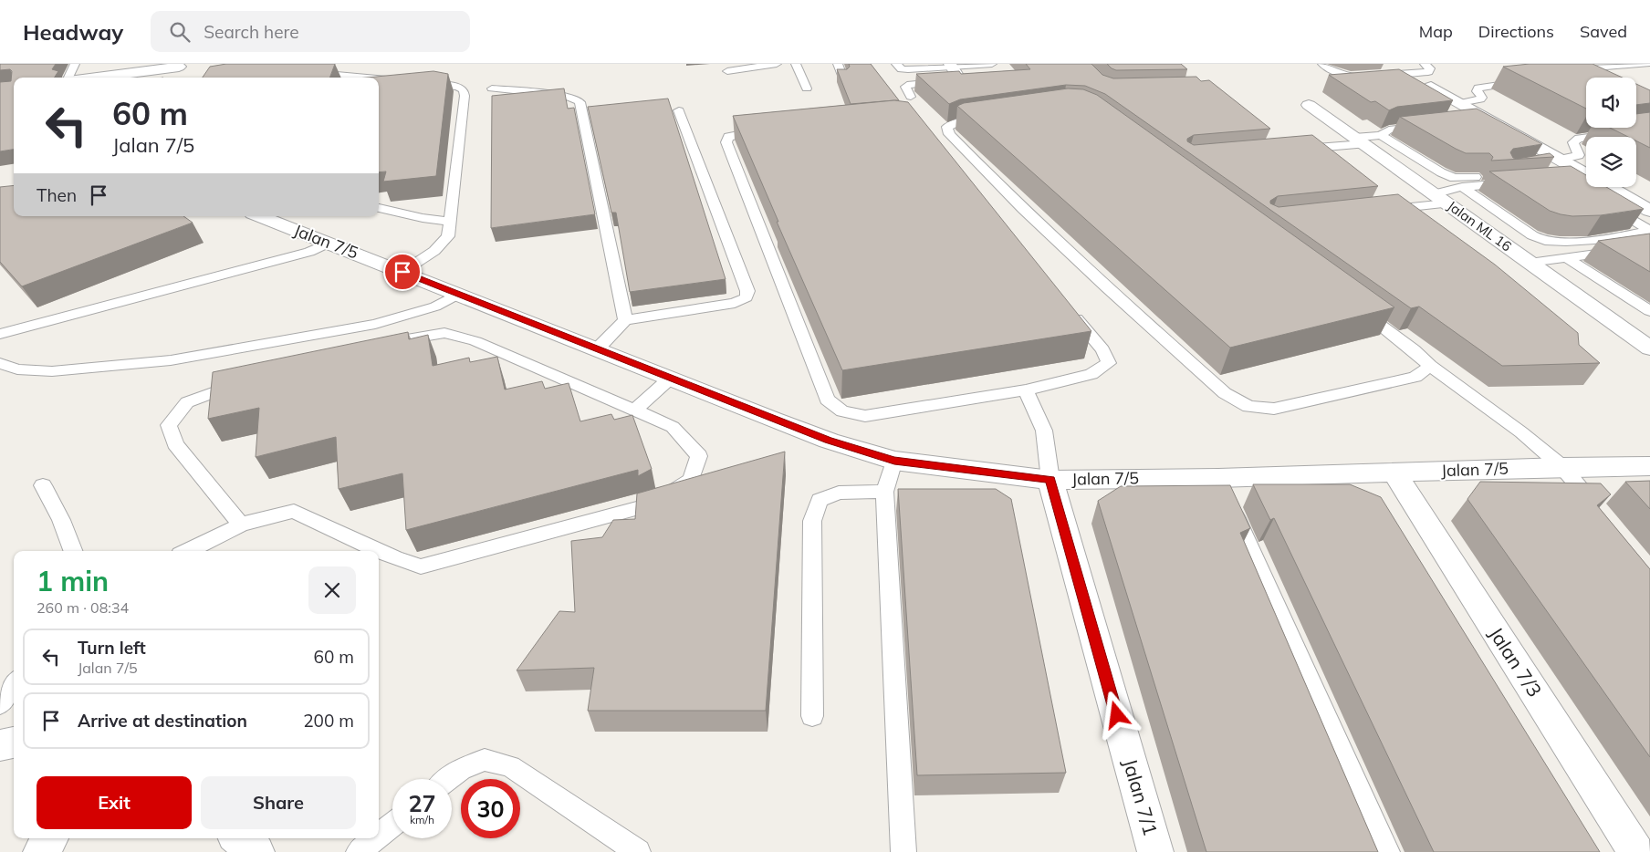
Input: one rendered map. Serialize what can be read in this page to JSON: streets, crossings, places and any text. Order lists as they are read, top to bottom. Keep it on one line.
{"streets":{"street":["Jalan ML 16","Jalan 7/5","Jalan 7/3","Jalan 7/1"]},"crossings":[["Jalan 7/5","Jalan 7/3"],["Jalan 7/5","Jalan 7/1"]],"page":{"header":"Headway","search":"Search here","nav":["Map","Directions","Saved"],"turn":["60 m","Jalan 7/5"],"then":"Then","heading":["1 min","260 m · 08:34"],"list":[{"name":"Turn left","note":"Jalan 7/5","value":"60 m"},{"name":"Arrive at destination","value":"200 m"}],"buttons":["Exit","Share"],"speed":"27 km/h","limit":"30"}}
